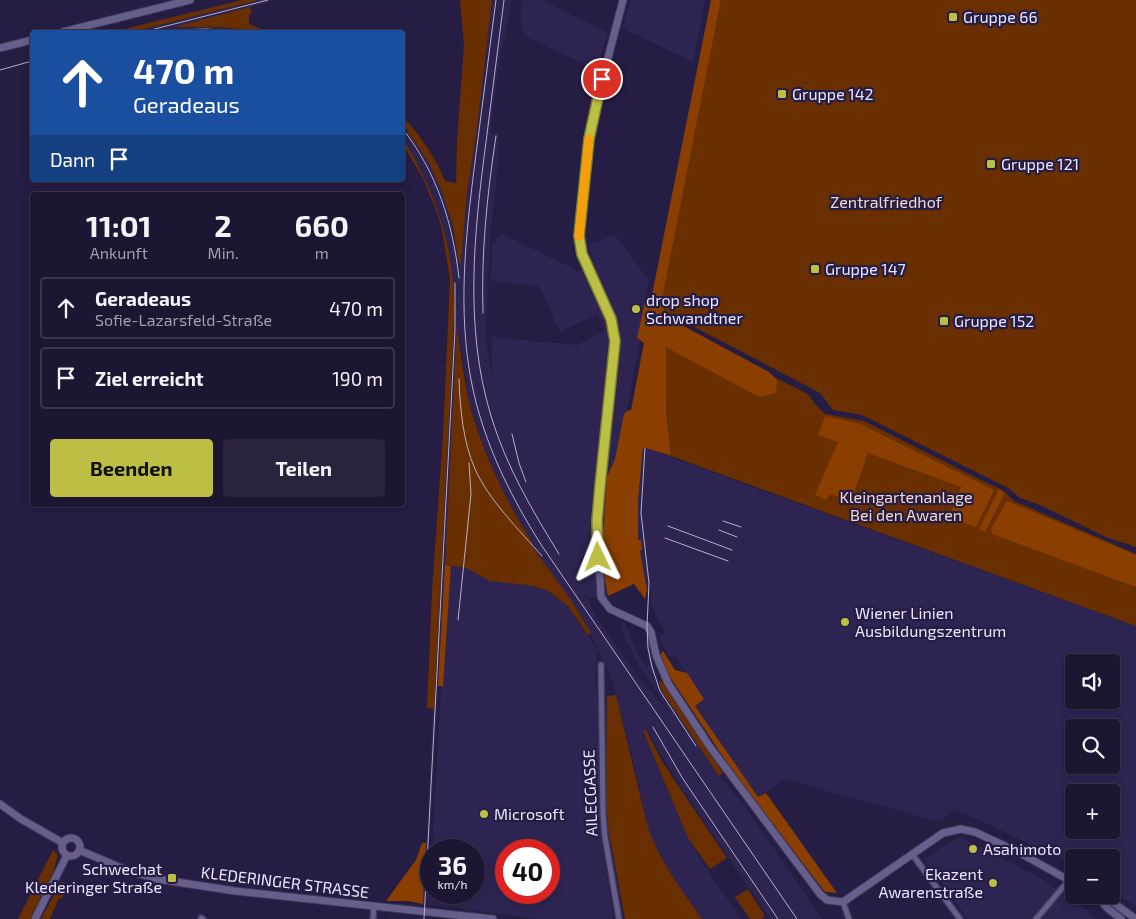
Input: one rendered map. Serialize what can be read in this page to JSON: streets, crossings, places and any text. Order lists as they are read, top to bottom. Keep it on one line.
{"streets":{"street":["AILECGASSE","KLEDERINGER STRASSE"]},"parks":["Zentralfriedhof","Kleingartenanlage Bei den Awaren"],"places":{"transit":["Gruppe 66","Gruppe 142","Gruppe 121","Gruppe 147","Gruppe 152","Schwechat Klederinger Straße"],"other":["drop shop Schwandtner","Wiener Linien Ausbildungszentrum","Microsoft","Asahimoto","Ekazent Awarenstraße"]},"page":{"turn":["470 m","Geradeaus"],"then":"Dann","eta":["11:01","Ankunft","2","Min.","660","m"],"list":[{"name":"Geradeaus","note":"Sofie-Lazarsfeld-Straße","value":"470 m"},{"name":"Ziel erreicht","value":"190 m"}],"buttons":["Beenden","Teilen"],"map_buttons":["+","−"],"speed":"36 km/h","limit":"40"}}
